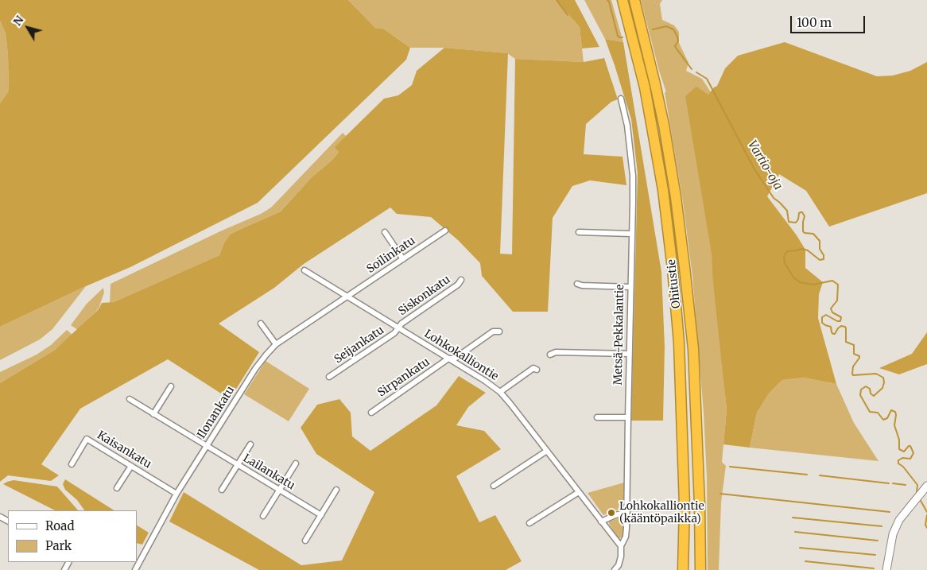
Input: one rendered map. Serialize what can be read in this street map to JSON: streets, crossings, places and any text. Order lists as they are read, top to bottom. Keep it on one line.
{"streets":{"highway":["Ohitustie"],"street":["Soilinkatu","Siskonkatu","Metsä-Pekkalantie","Seijankatu","Lohkokalliontie","Sirpankatu","Ilonankatu","Kaisankatu","Lailankatu"]},"crossings":[["Soilinkatu","Lohkokalliontie"],["Soilinkatu","Ilonankatu"],["Siskonkatu","Seijankatu"],["Siskonkatu","Lohkokalliontie"],["Metsä-Pekkalantie","Lohkokalliontie"],["Seijankatu","Lohkokalliontie"],["Lohkokalliontie","Sirpankatu"],["Lohkokalliontie","Ilonankatu"],["Ilonankatu","Kaisankatu"],["Ilonankatu","Lailankatu"]],"water":["Vartio-oja"],"places":["Lohkokalliontie (kääntöpaikka)"],"legend":["Road","Park"],"scale_bar":"100 m","north":"top left"}
